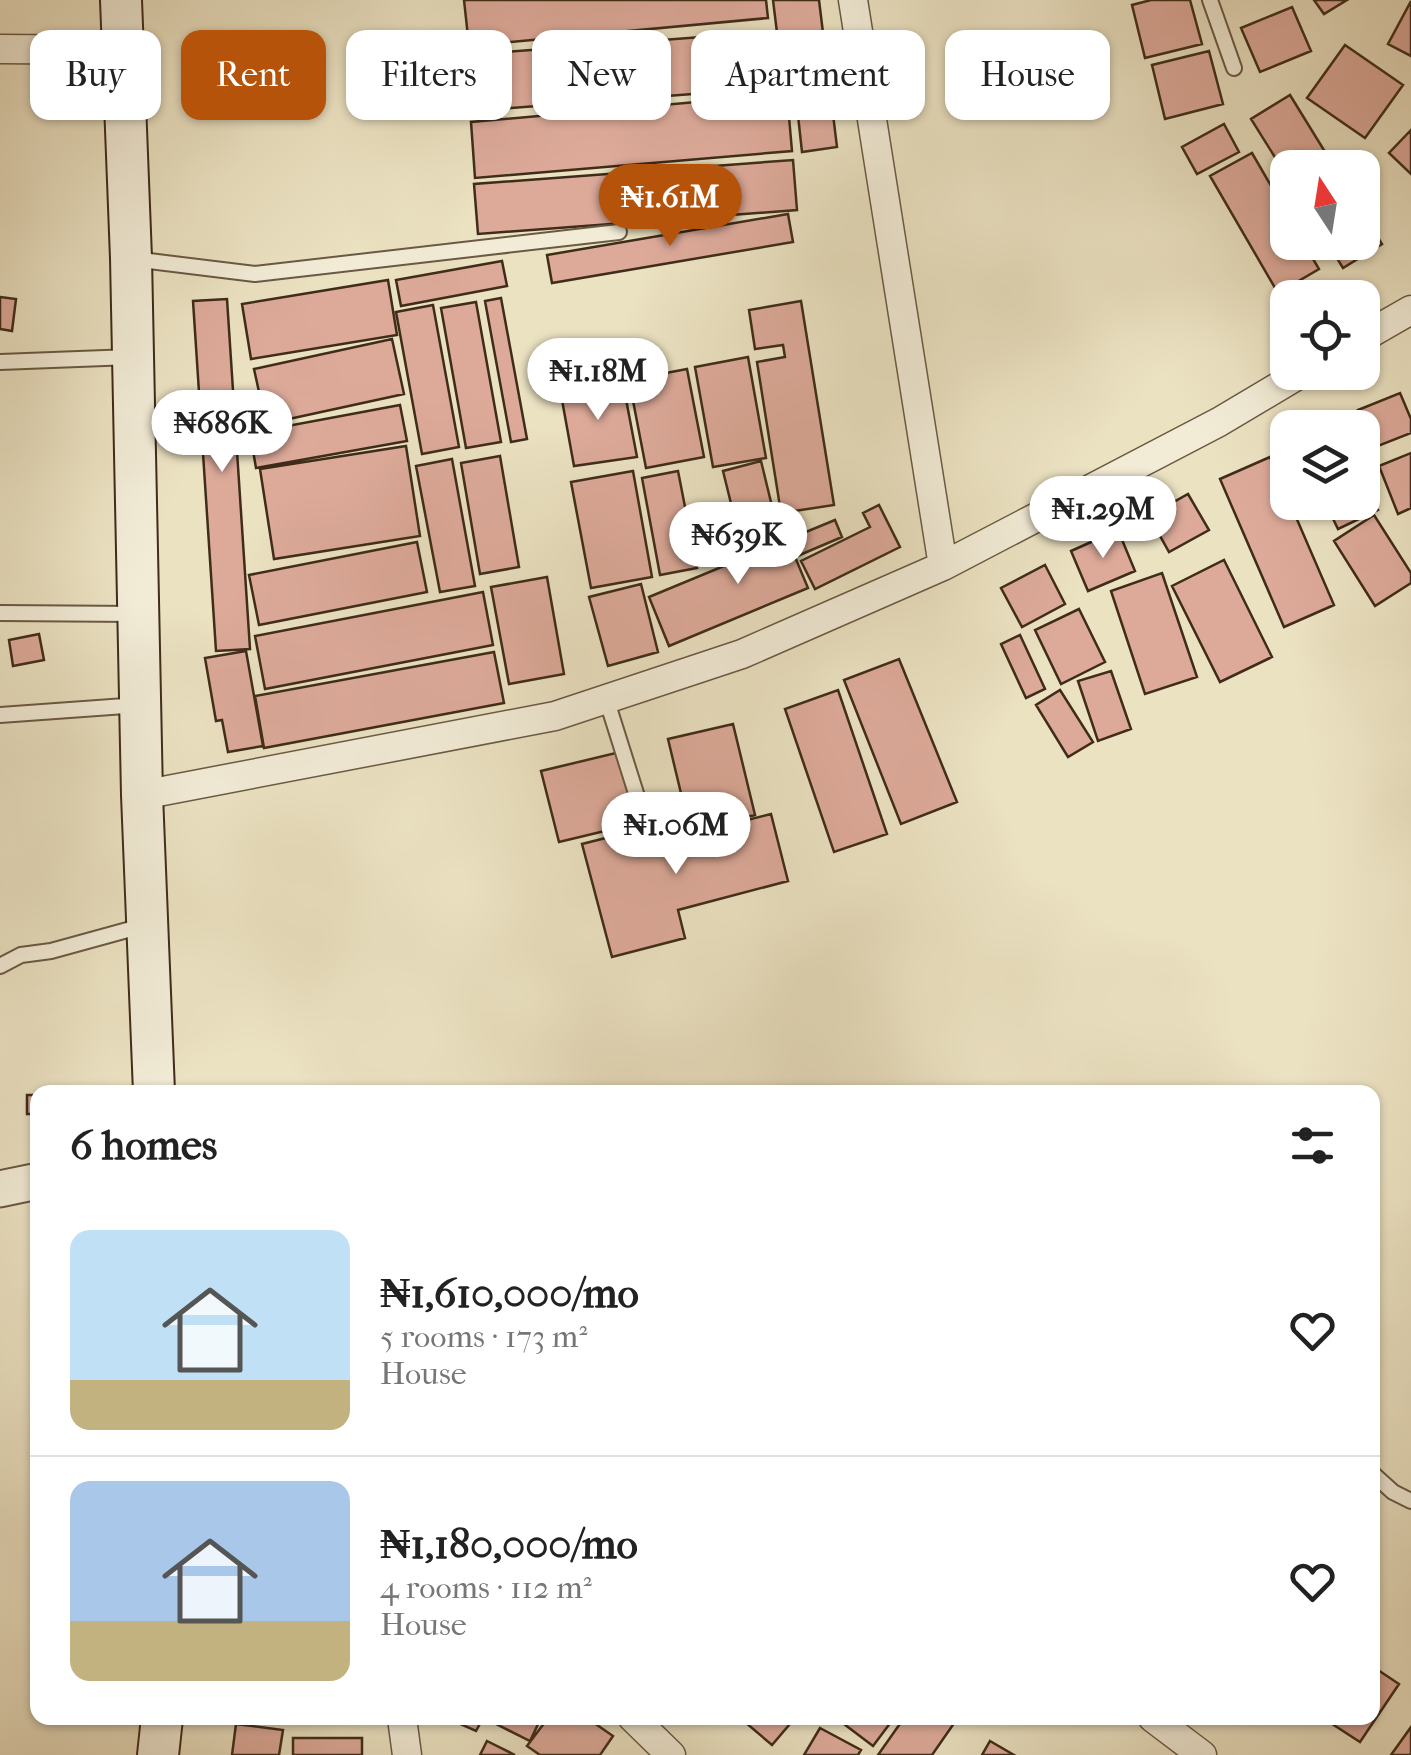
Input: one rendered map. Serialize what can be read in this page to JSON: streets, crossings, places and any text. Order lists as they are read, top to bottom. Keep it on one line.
{"north":"top","page":{"chip":["Buy","Rent","Filters","New","Apartment","House"],"price":["₦1.61M","₦1.18M","₦686K","₦1.29M","₦639K","₦1.06M"],"heading":"6 homes","list":[{"name":"₦1,610,000/mo","note":"5 rooms · 173 m² · House"},{"name":"₦1,180,000/mo","note":"4 rooms · 112 m² · House"}]}}
